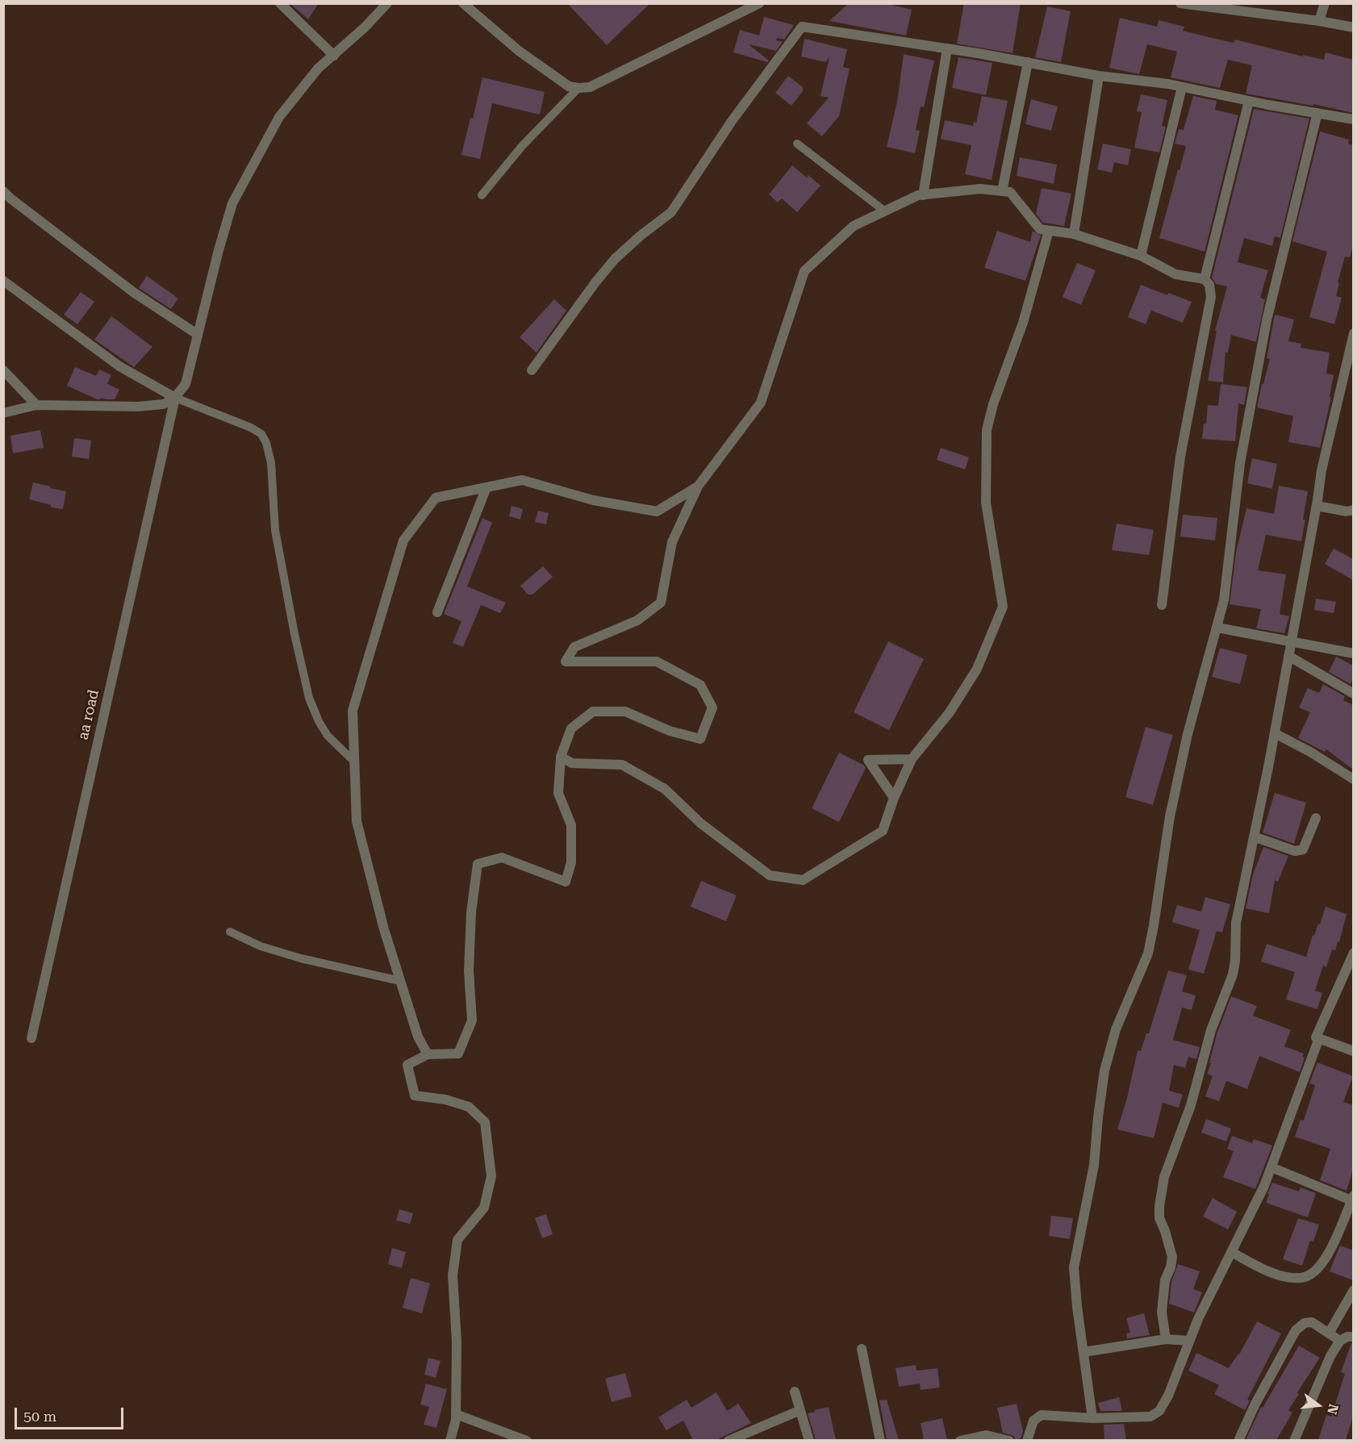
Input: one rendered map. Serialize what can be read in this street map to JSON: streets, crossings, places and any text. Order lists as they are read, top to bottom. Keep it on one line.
{"streets":{"street":["aa road"]},"scale_bar":"50 m","north":"right"}
